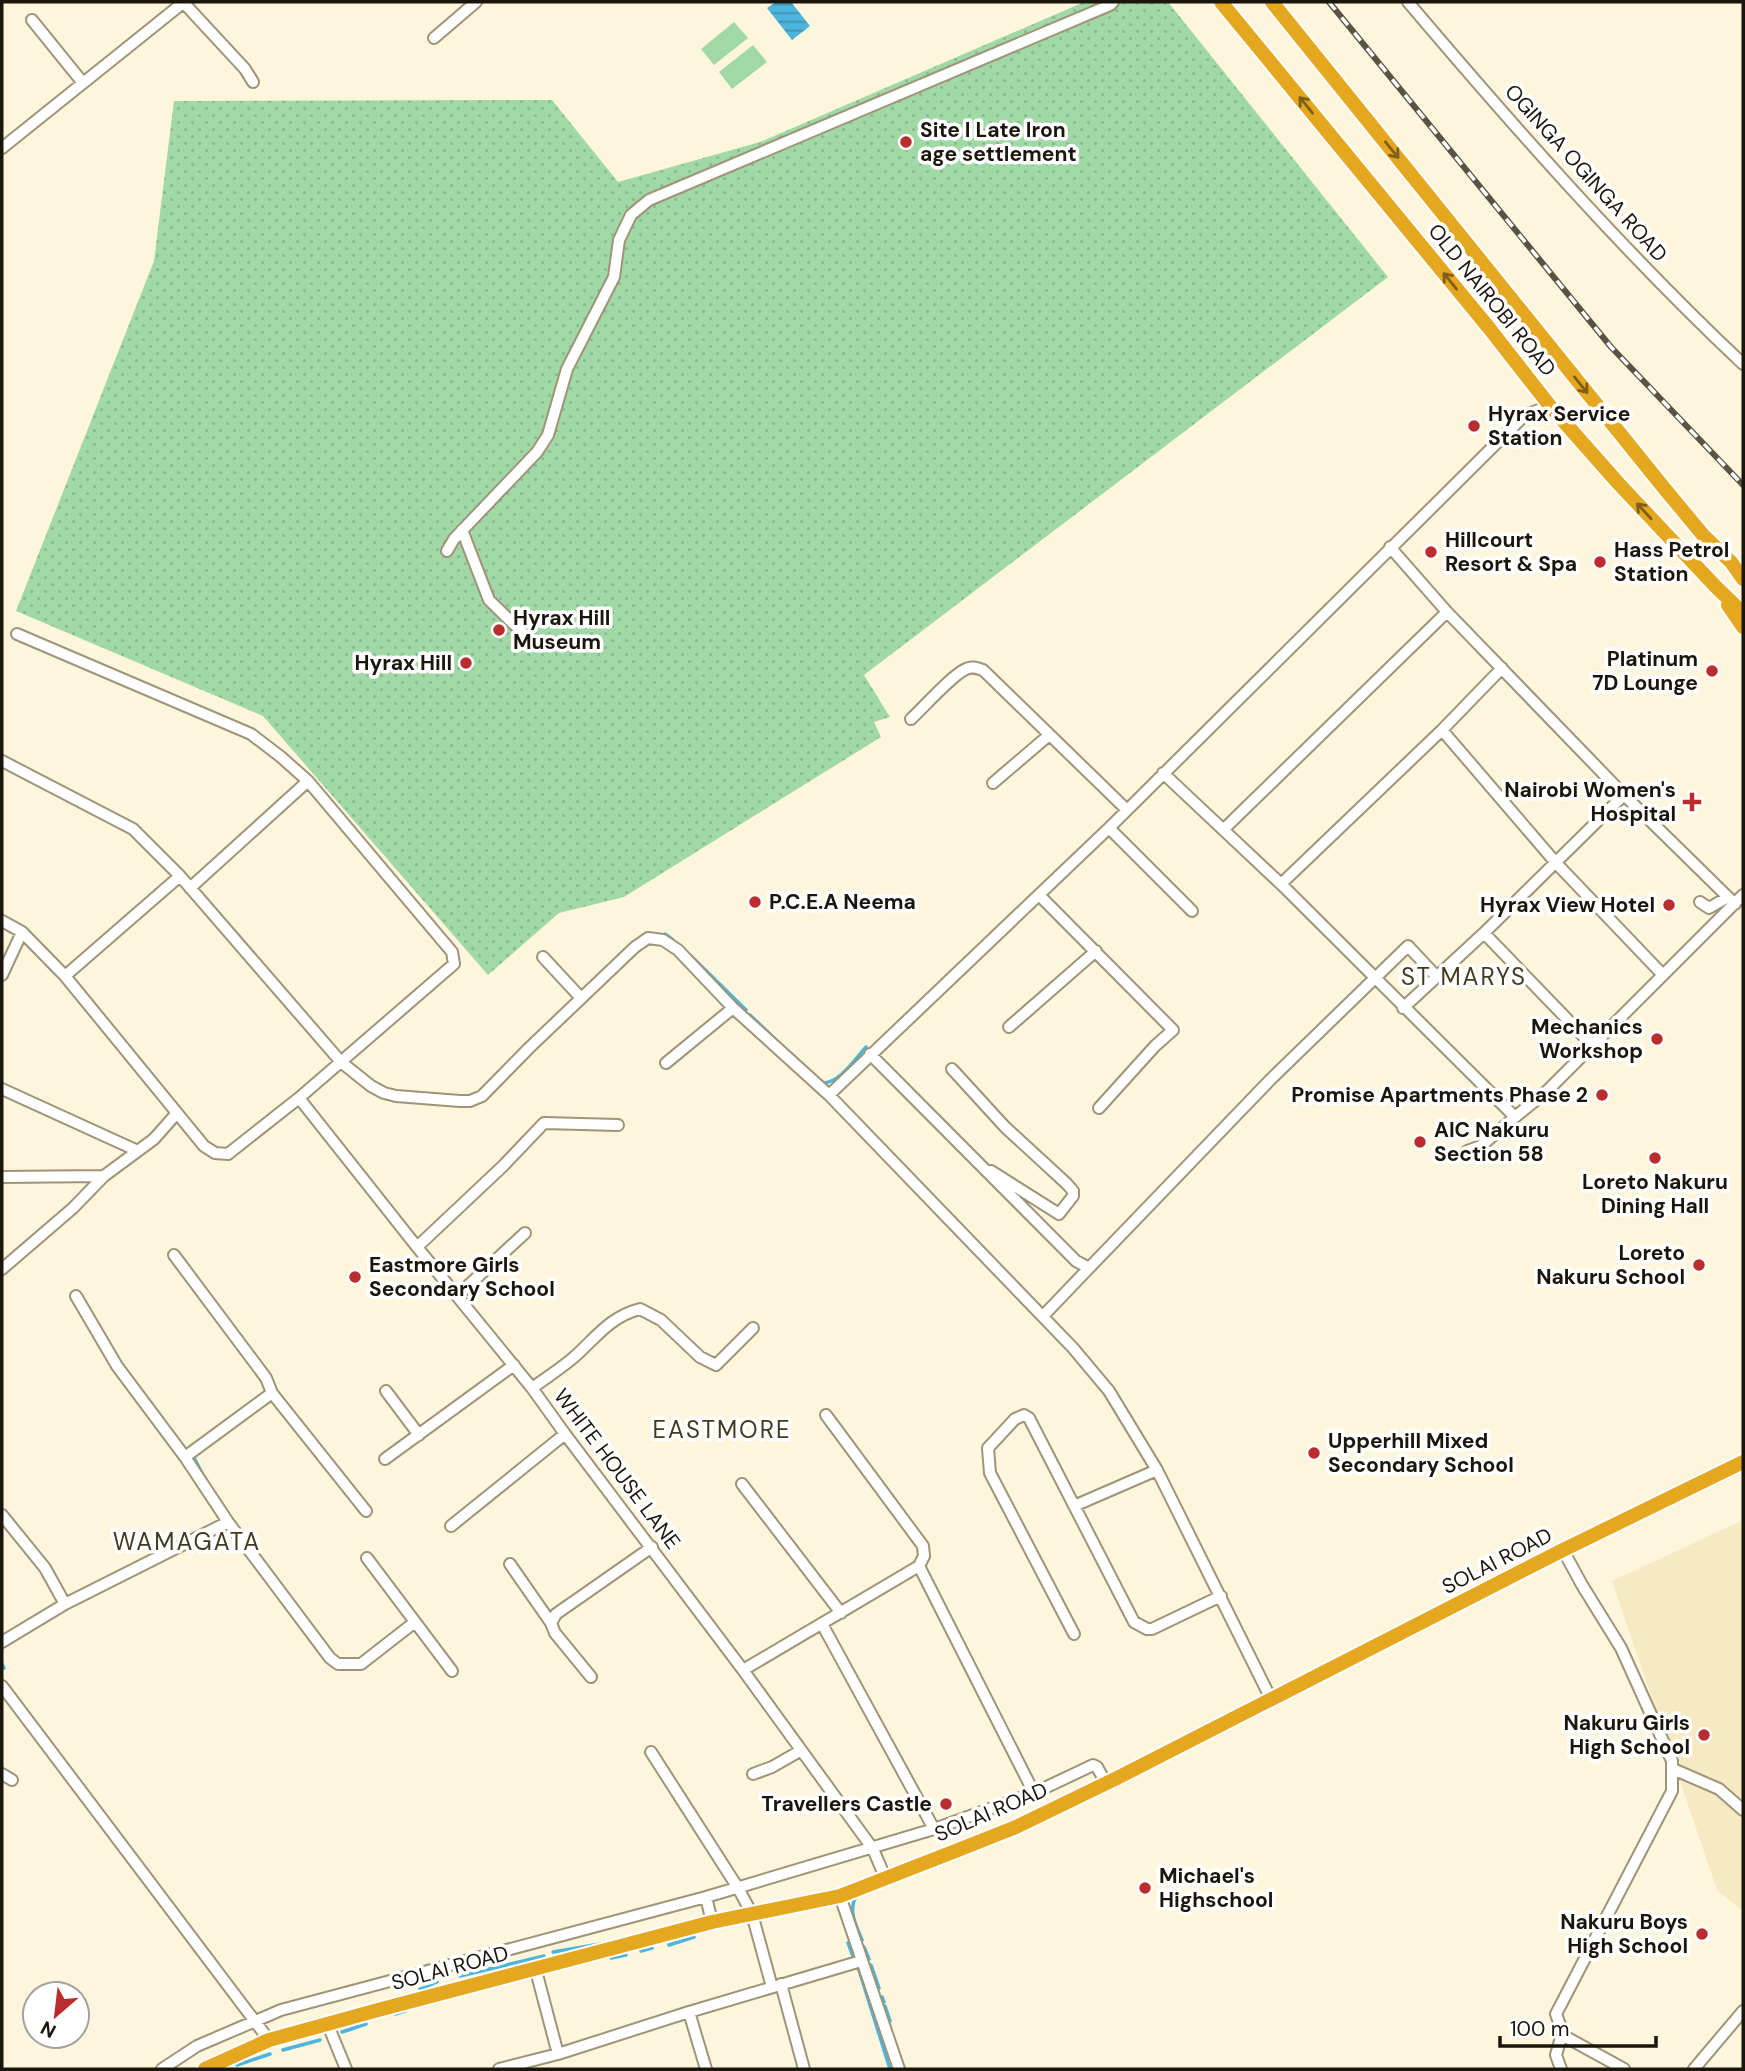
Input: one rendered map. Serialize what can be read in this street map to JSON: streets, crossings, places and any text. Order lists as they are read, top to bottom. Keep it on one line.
{"streets":{"highway":["OLD NAIROBI ROAD","SOLAI ROAD"],"street":["OGINGA OGINGA ROAD","WHITE HOUSE LANE"]},"crossings":[["WHITE HOUSE LANE","SOLAI ROAD"]],"districts":["ST MARYS","EASTMORE","WAMAGATA"],"places":{"other":["Site I Late Iron age settlement","Hyrax Service Station","Hillcourt Resort & Spa","Hass Petrol Station","Hyrax Hill Museum","Hyrax Hill","Platinum 7D Lounge","P.C.E.A Neema","Hyrax View Hotel","Mechanics Workshop","Promise Apartments Phase 2","AIC Nakuru Section 58","Loreto Nakuru Dining Hall","Loreto Nakuru School","Eastmore Girls Secondary School","Upperhill Mixed Secondary School","Nakuru Girls High School","Travellers Castle","Michael's Highschool","Nakuru Boys High School"],"health":["Nairobi Women's Hospital"]},"scale_bar":"100 m","north":"bottom left"}
